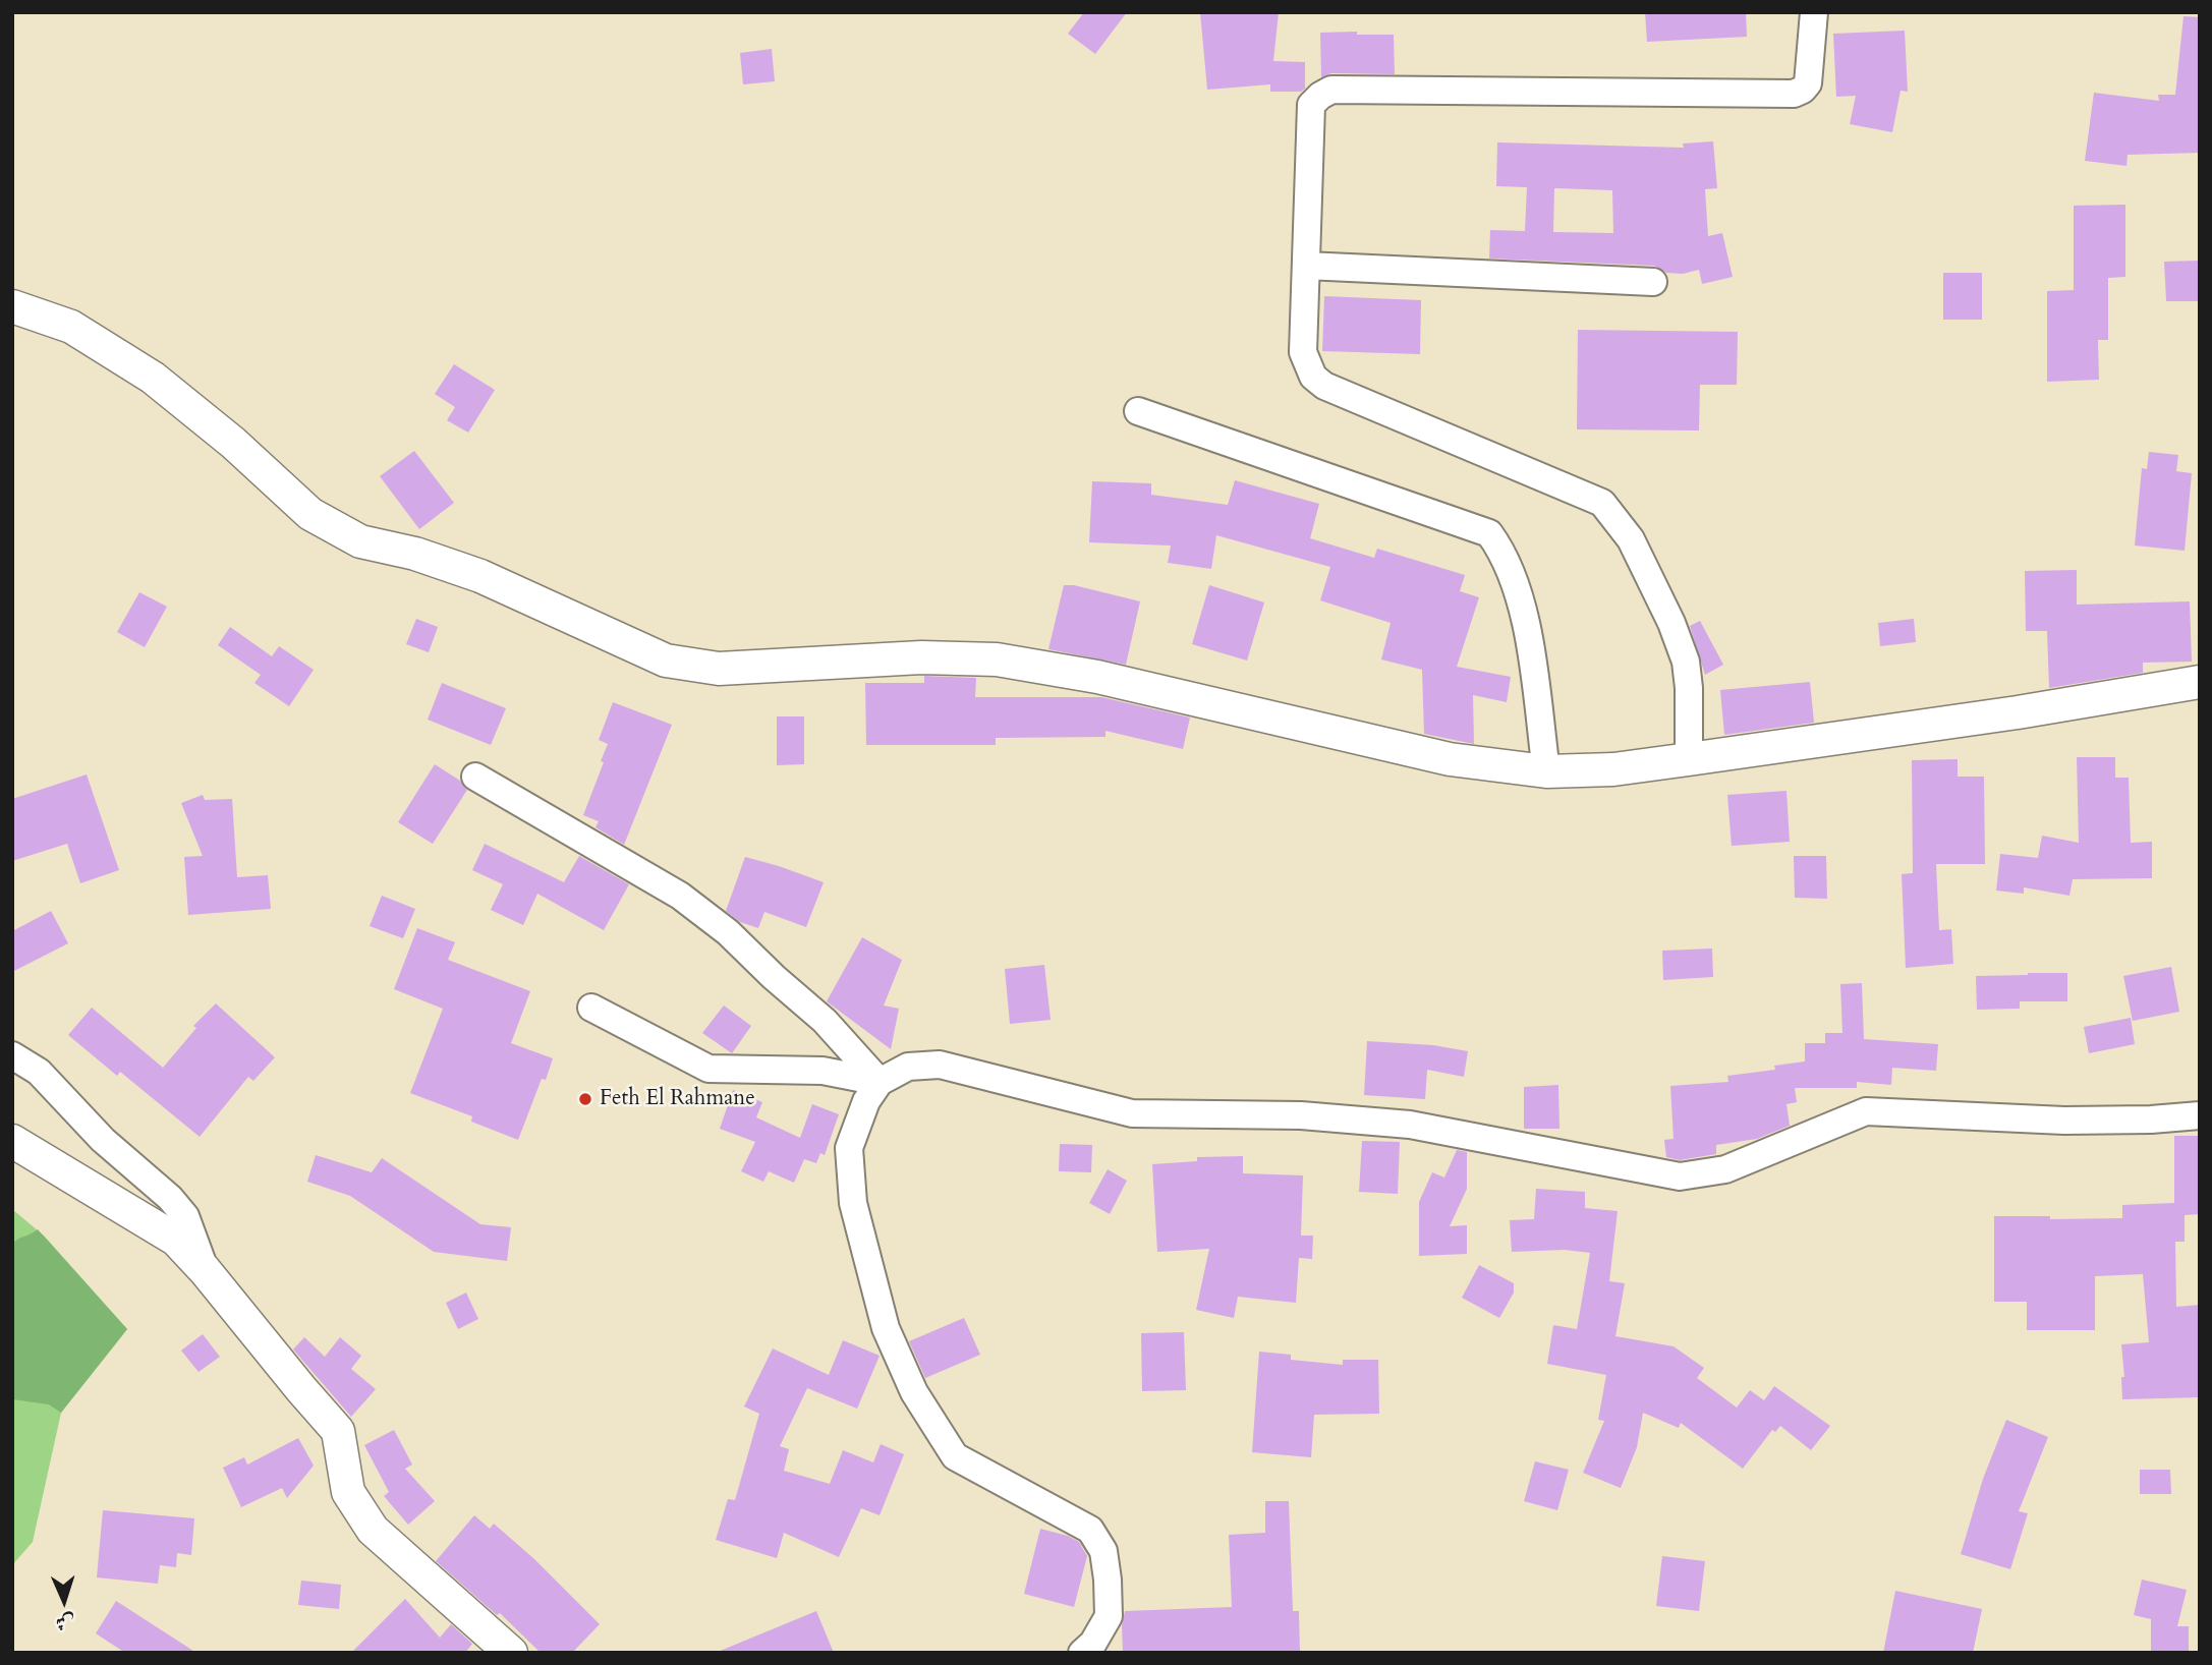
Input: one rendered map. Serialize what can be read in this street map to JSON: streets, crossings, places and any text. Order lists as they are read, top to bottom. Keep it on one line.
{"places":["Feth El Rahmane"],"north":"bottom"}
